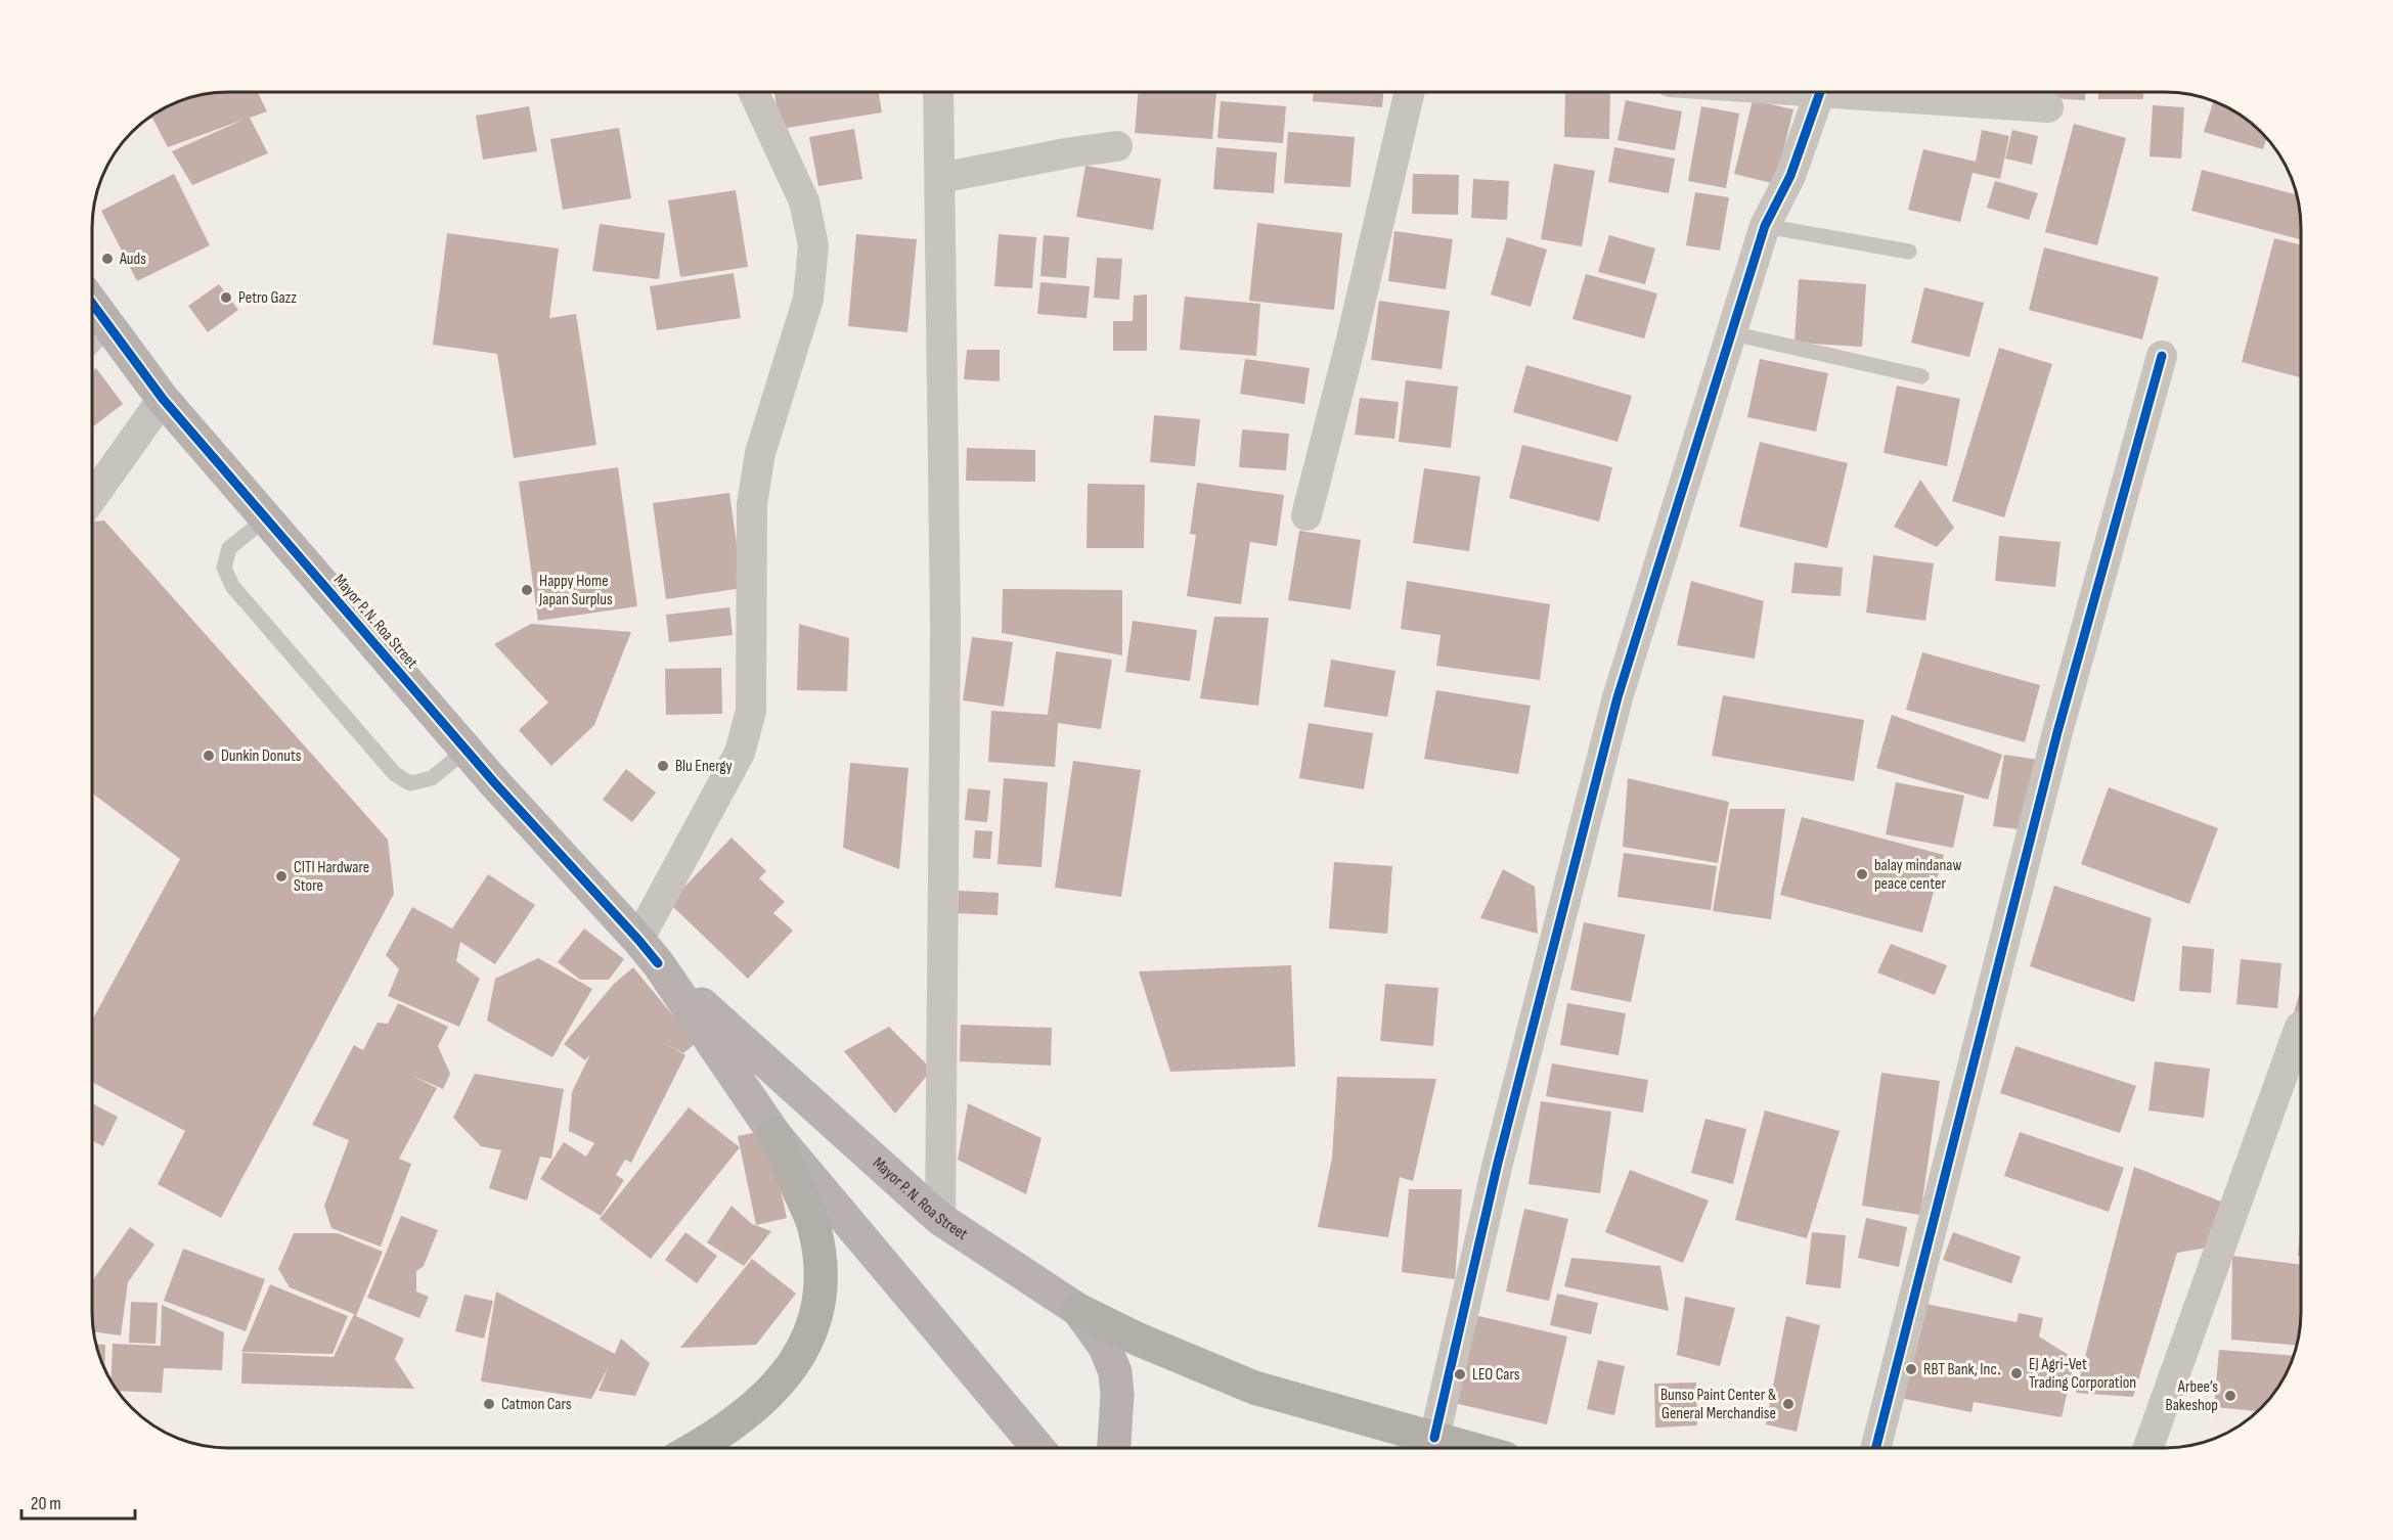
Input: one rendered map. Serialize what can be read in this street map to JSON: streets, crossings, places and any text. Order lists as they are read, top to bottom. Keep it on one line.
{"streets":{"main road":["Mayor P. N. Roa Street"]},"places":["Auds","Petro Gazz","Happy Home Japan Surplus","Dunkin Donuts","Blu Energy","balay mindanaw peace center","CITI Hardware Store","RBT Bank, Inc.","EJ Agri-Vet Trading Corporation","LEO Cars","Arbee’s Bakeshop","Catmon Cars","Bunso Paint Center & General Merchandise"],"scale_bar":"20 m"}
